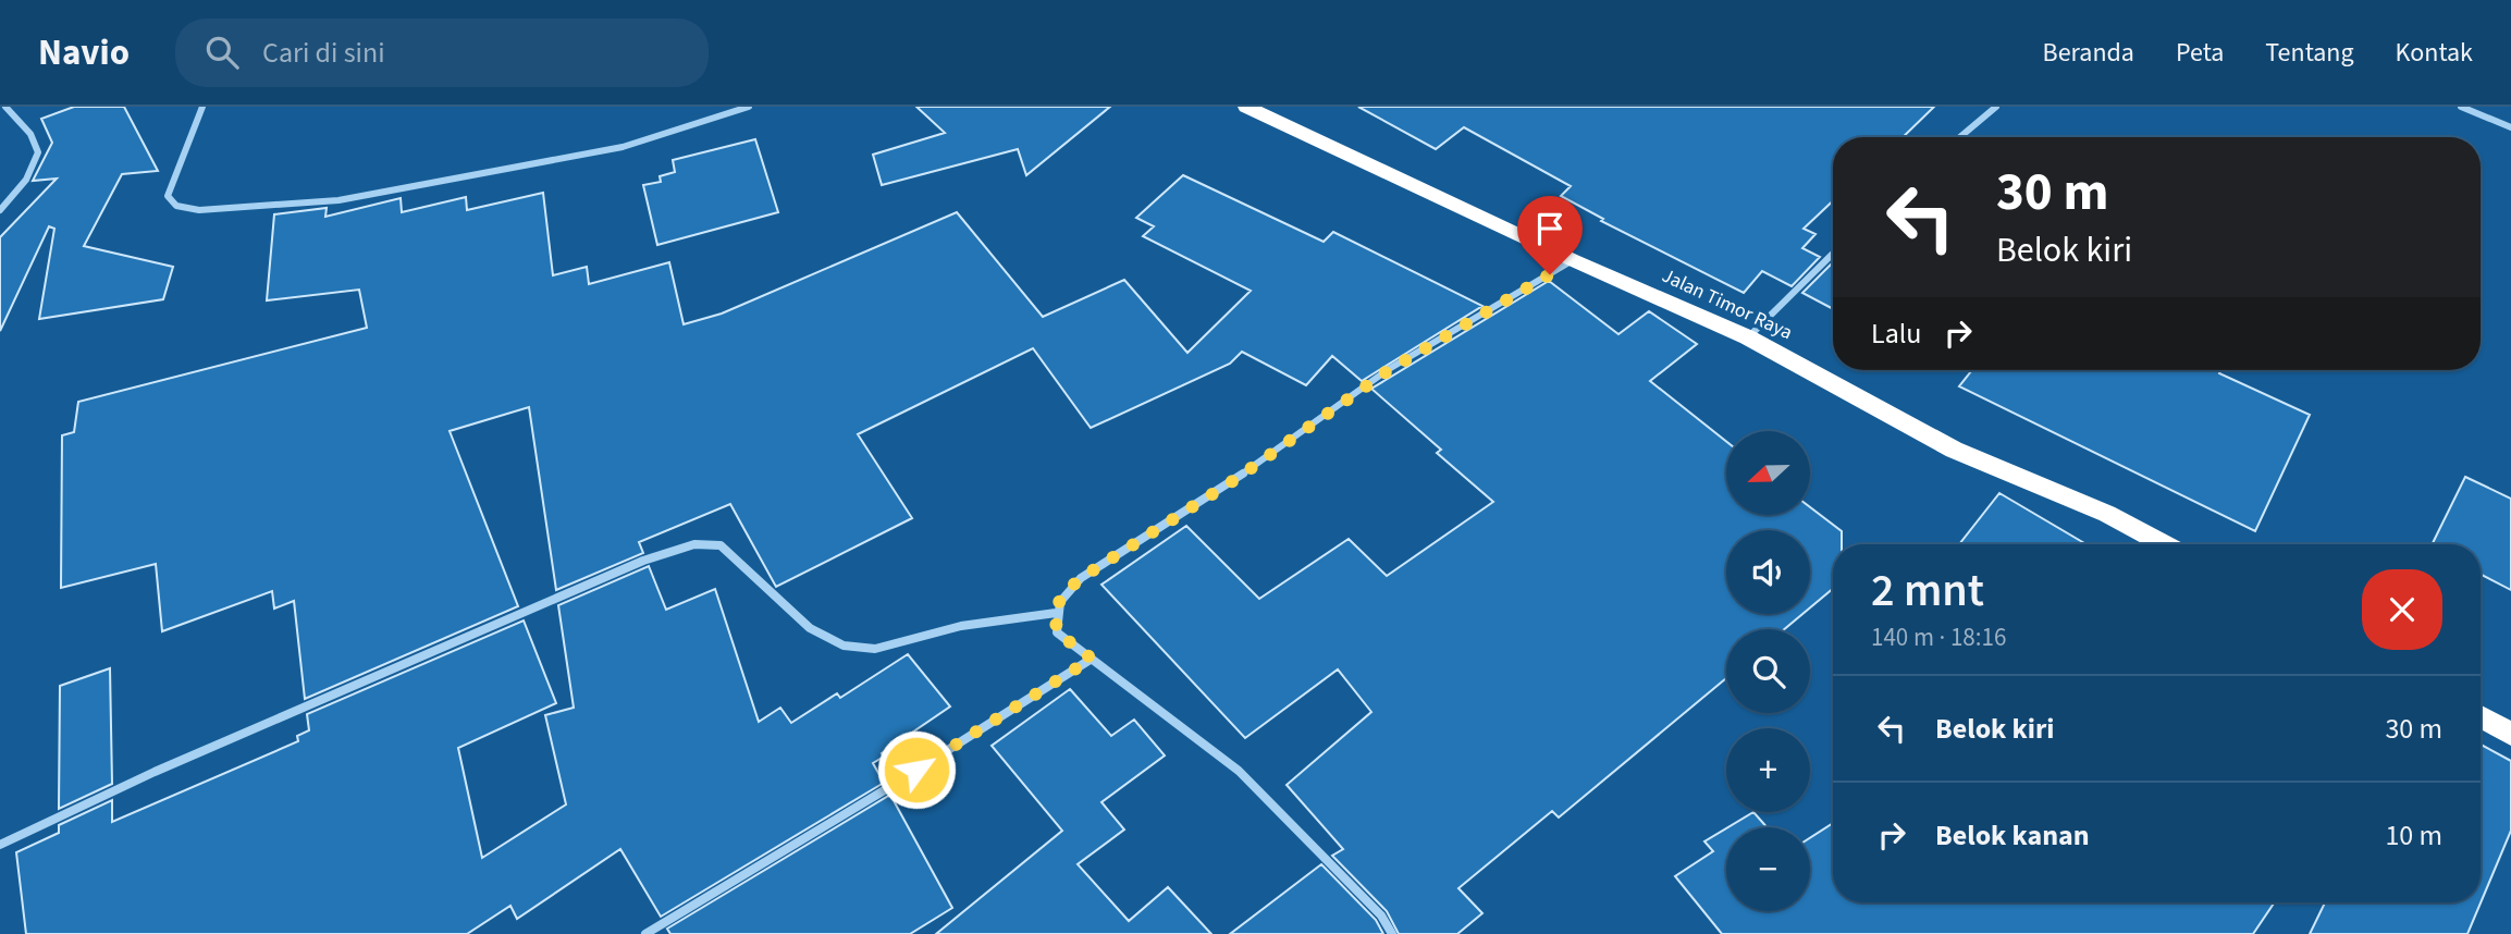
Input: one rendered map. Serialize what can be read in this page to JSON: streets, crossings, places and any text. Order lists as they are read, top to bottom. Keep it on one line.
{"streets":{"highway":["Jalan Timor Raya"]},"north":"left","page":{"header":"Navio","search":"Cari di sini","nav":["Beranda","Peta","Tentang","Kontak"],"turn":["30 m","Belok kiri"],"then":"Lalu","map_buttons":["+","−"],"heading":["2 mnt","140 m · 18:16"],"list":[{"name":"Belok kiri","value":"30 m"},{"name":"Belok kanan","value":"10 m"}]}}
